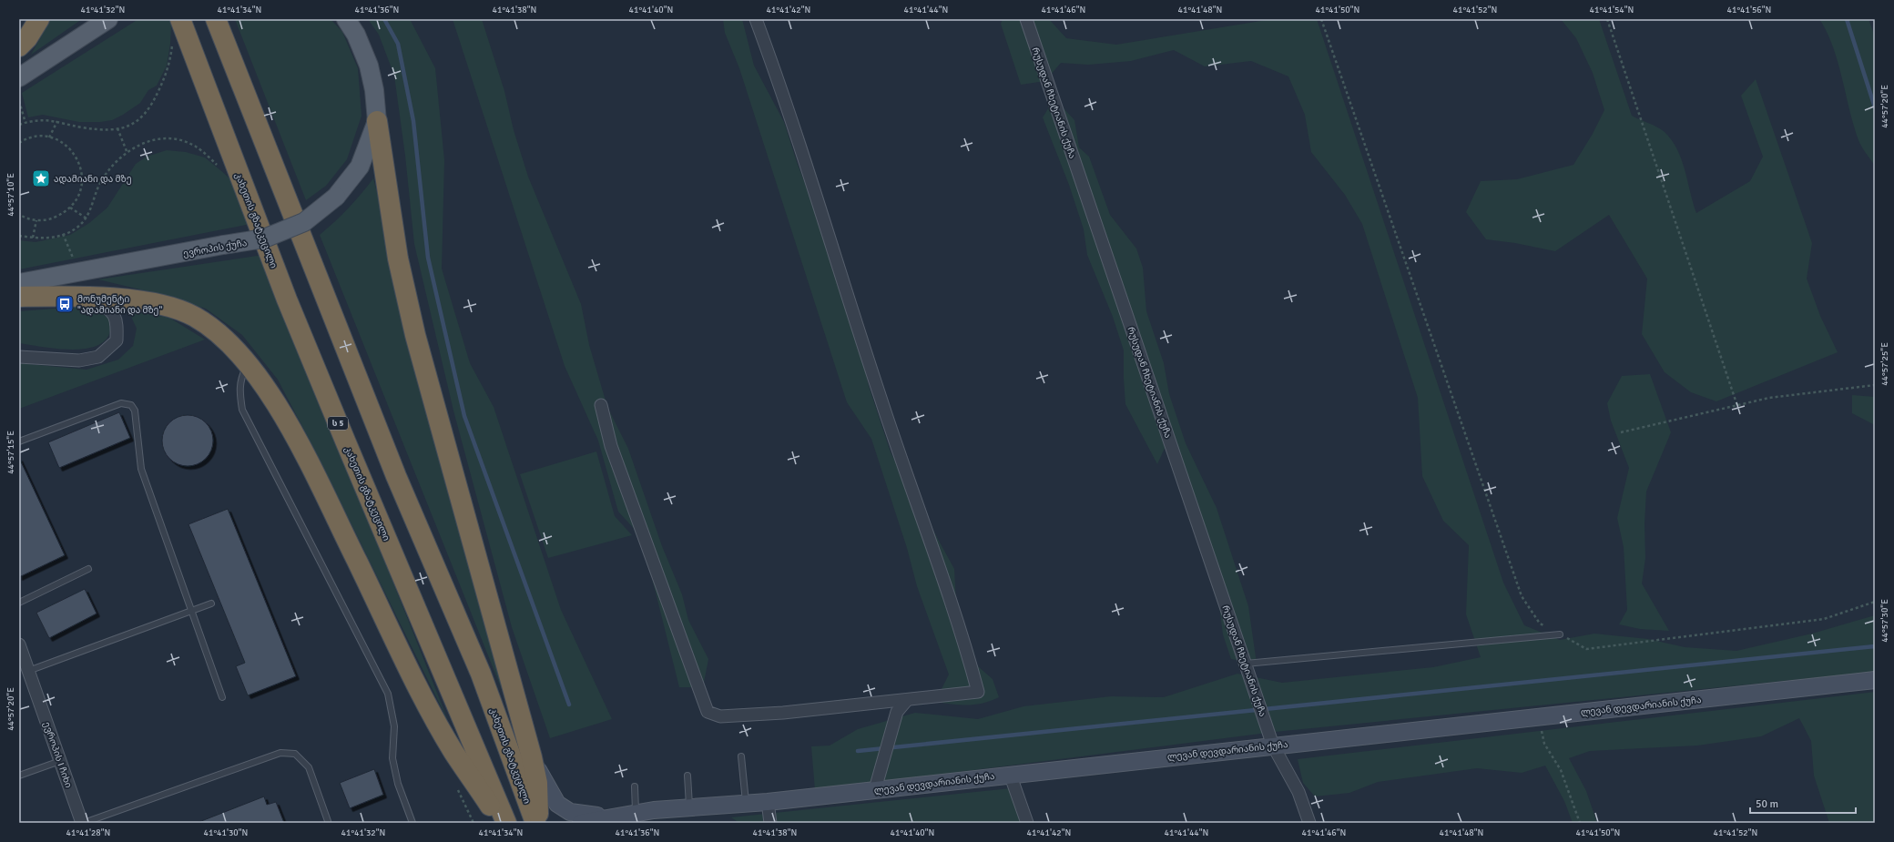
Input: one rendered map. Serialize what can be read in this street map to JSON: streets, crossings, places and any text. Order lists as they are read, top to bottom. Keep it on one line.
{"streets":{"highway":["კახეთის გზატკეცილი","ს 5"],"main road":["ევროპის ქუჩა","ლევან დევდარიანის ქუჩა"],"street":["რუსუდან ჩხეტიანის ქუჩა","ევროპის I ჩიხი"]},"crossings":[["რუსუდან ჩხეტიანის ქუჩა","ლევან დევდარიანის ქუჩა"]],"places":{"place":["ადამიანი და მზე"],"bus stop":["მონუმენტი \"ადამიანი და მზე\""]},"scale_bar":"50 m","coordinates":["41°41'32\"N","41°41'34\"N","41°41'36\"N","41°41'38\"N","41°41'40\"N","41°41'42\"N","41°41'44\"N","41°41'46\"N","41°41'48\"N","41°41'50\"N","41°41'52\"N","41°41'54\"N","41°41'56\"N","44°57'20\"E","44°57'10\"E","44°57'25\"E","44°57'15\"E","44°57'30\"E","41°41'28\"N","41°41'30\"N"]}
